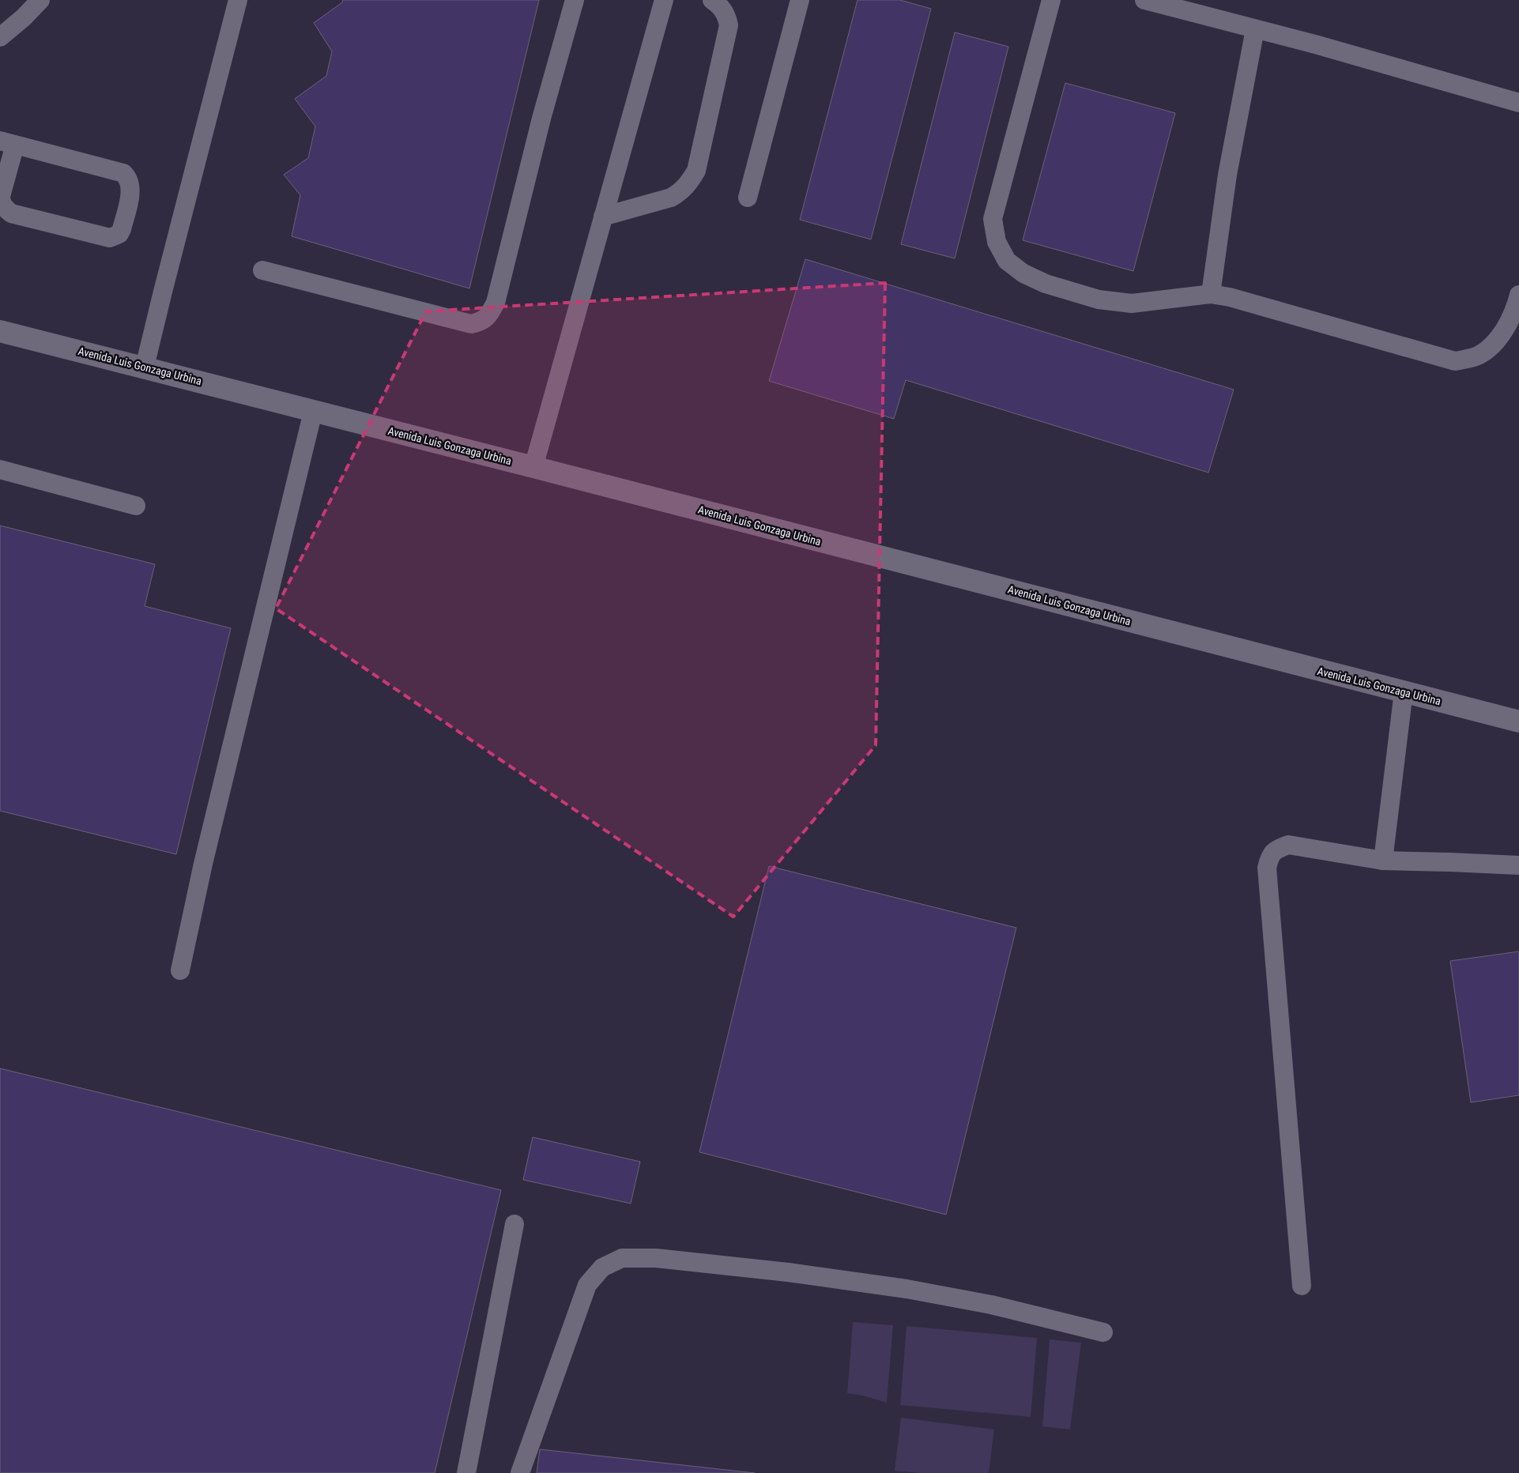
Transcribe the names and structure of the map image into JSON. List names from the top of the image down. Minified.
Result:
{"streets":{"street":["Avenida Luis Gonzaga Urbina"]}}
